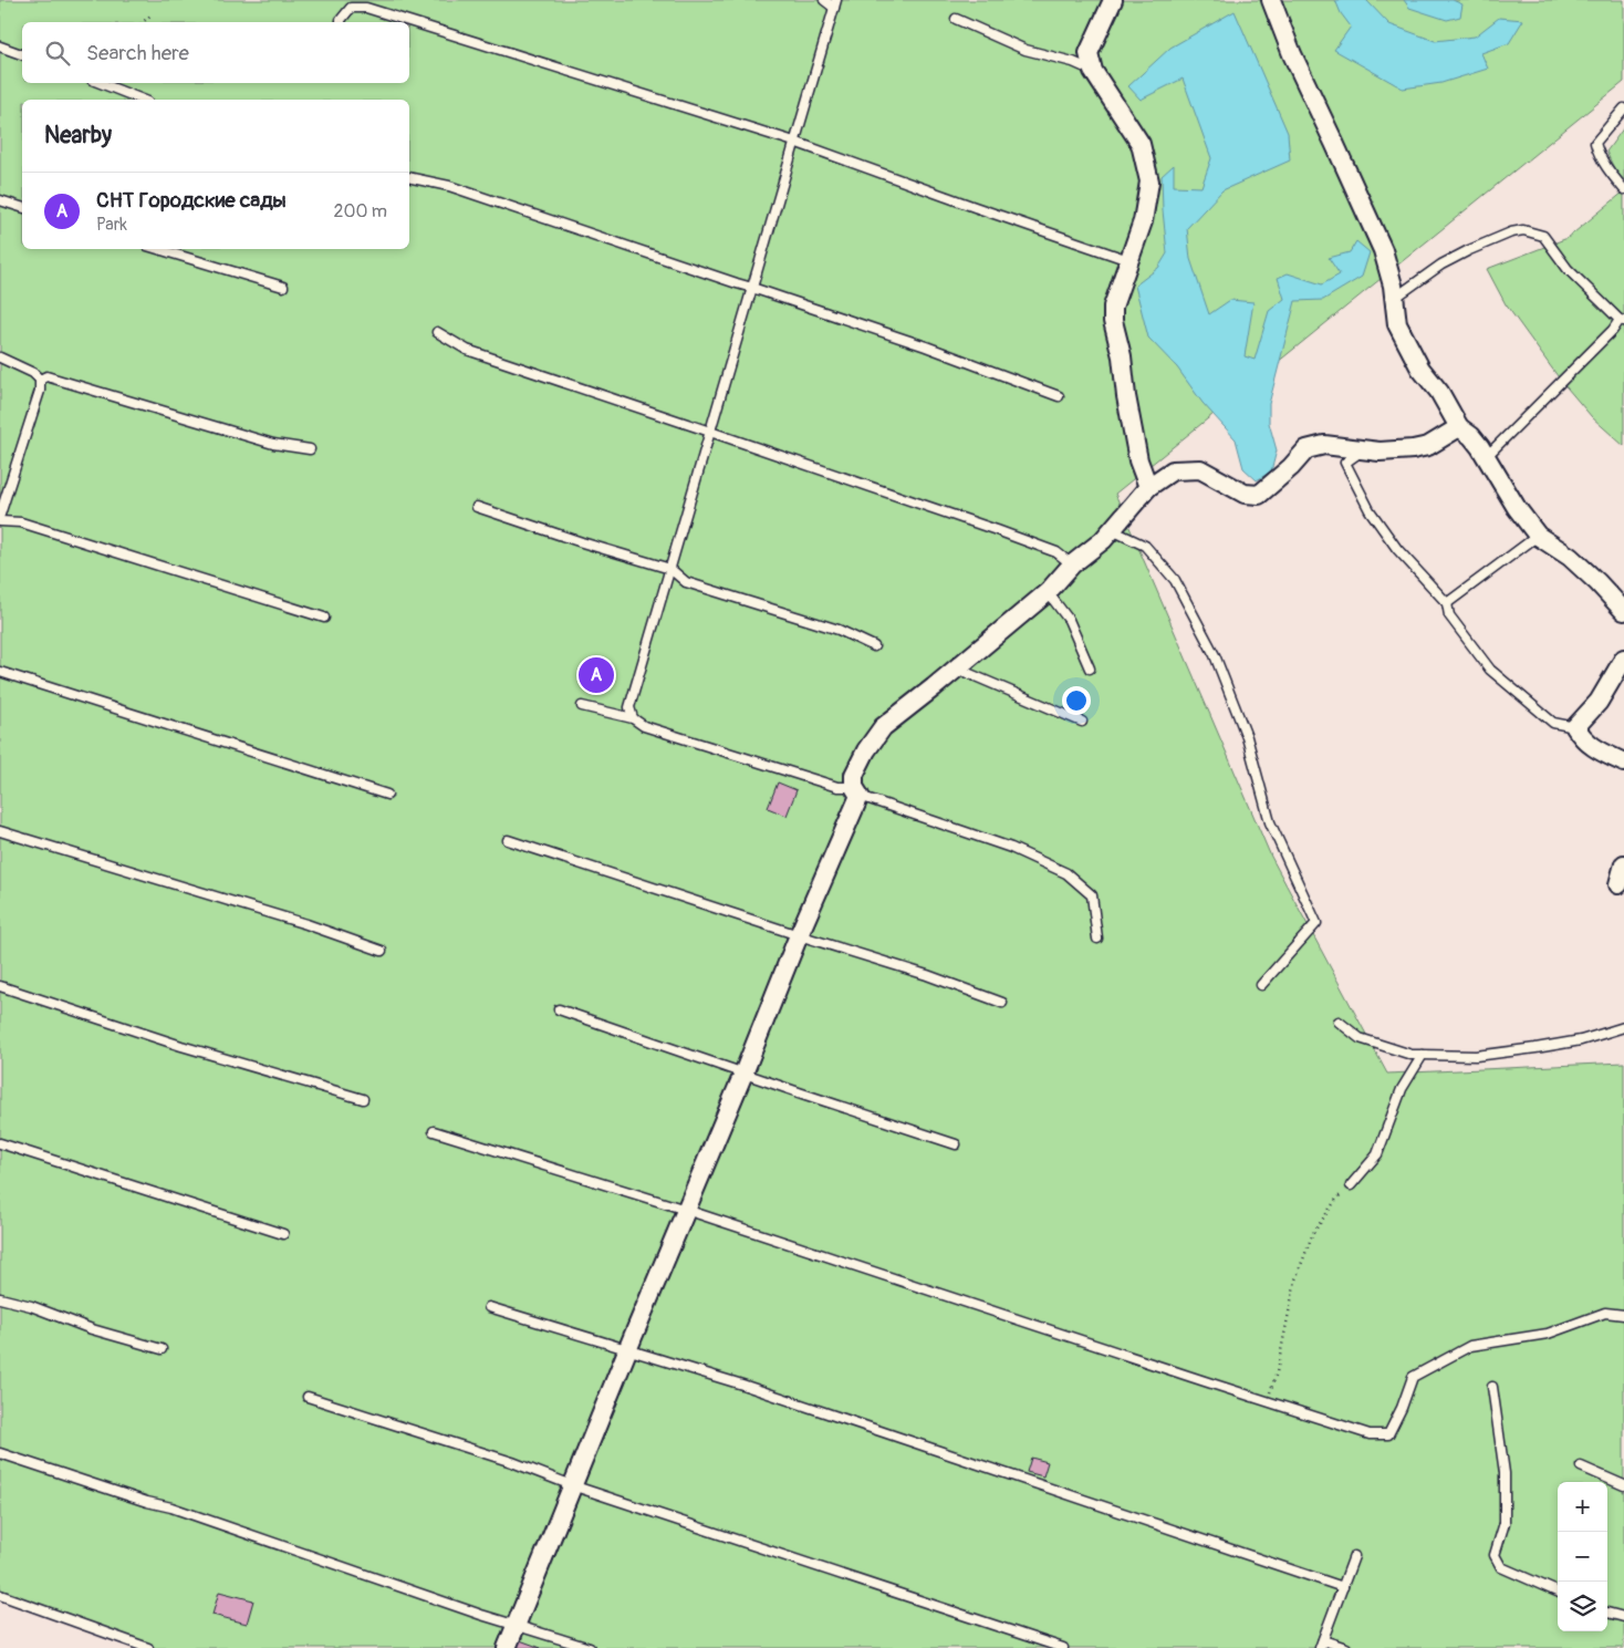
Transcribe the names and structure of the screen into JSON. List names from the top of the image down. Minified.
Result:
{"page":{"search":"Search here","heading":"Nearby","list":[{"mark":"A","name":"СНТ Городские сады","note":"Park","value":"200 m"}],"pins":"A","map_buttons":["+","−"]}}
